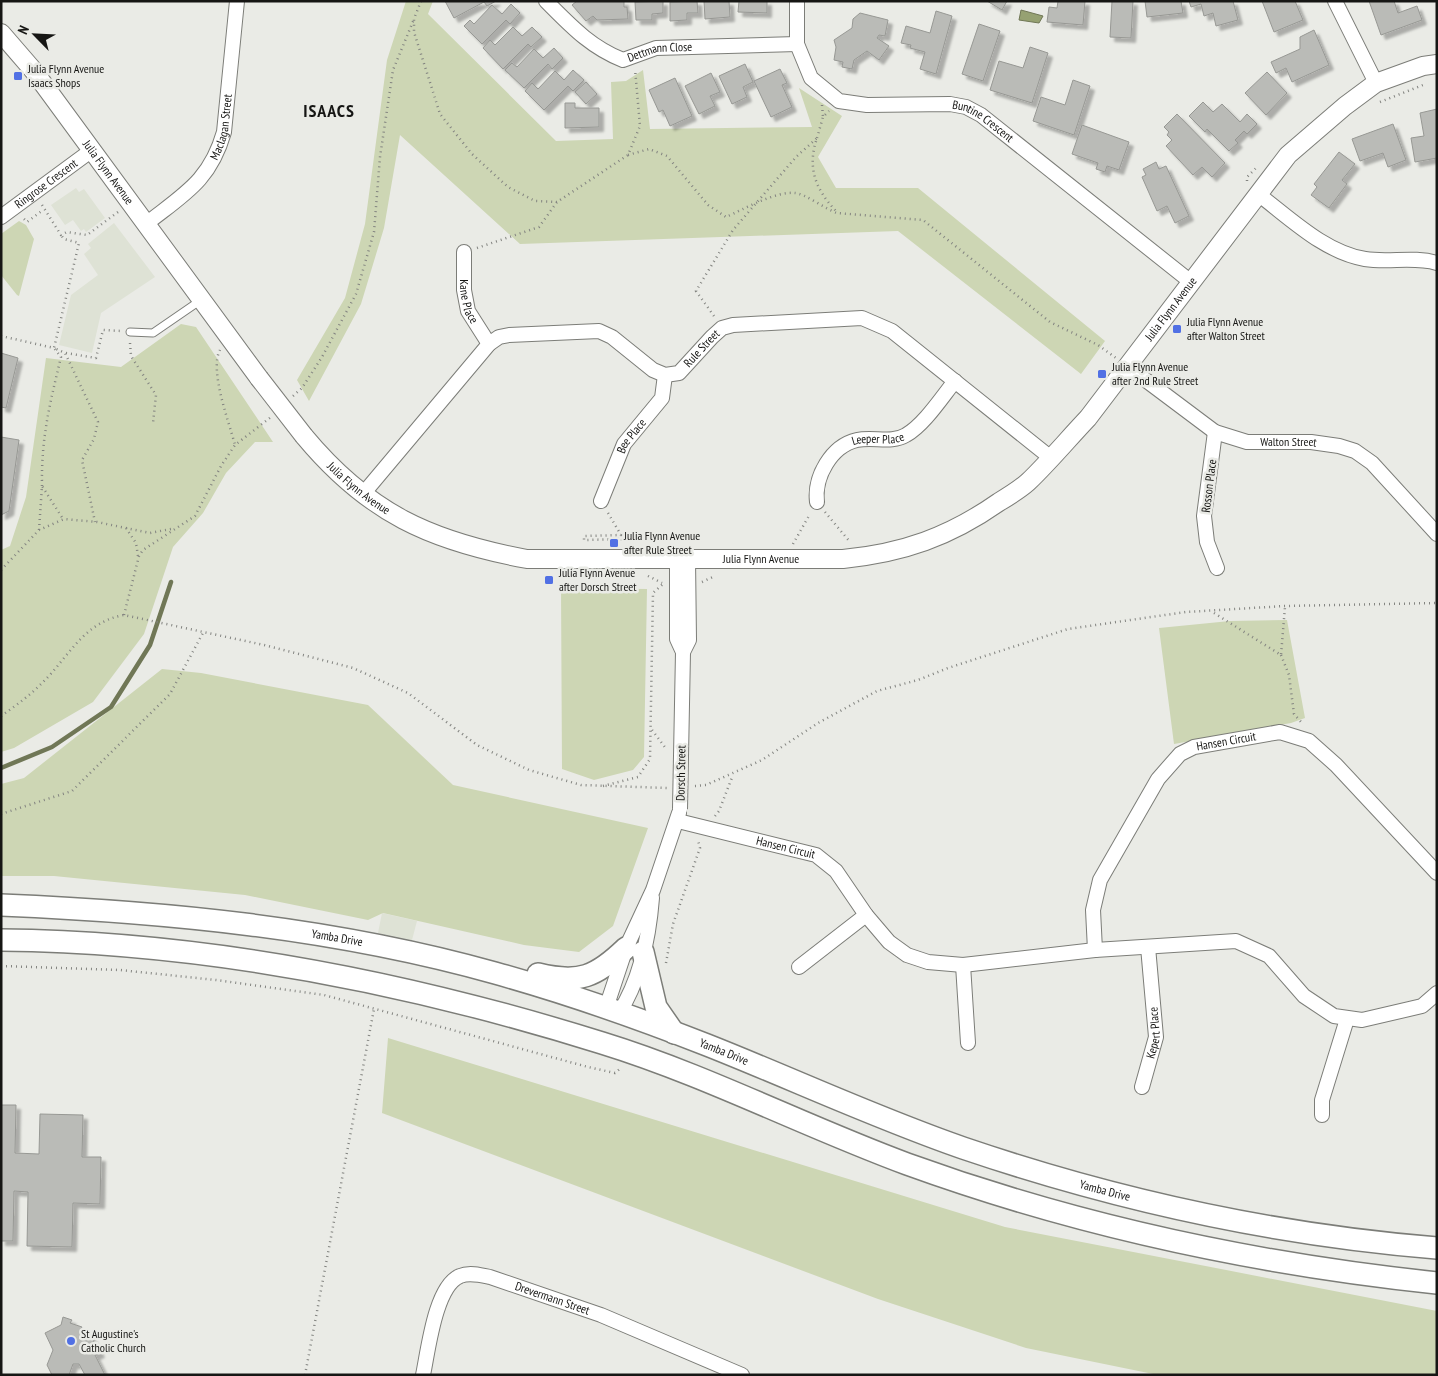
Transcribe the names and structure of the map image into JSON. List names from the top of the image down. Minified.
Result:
{"streets":{"main road":["Yamba Drive"],"street":["Dettmann Close","Buntine Crescent","Maclagan Street","Julia Flynn Avenue","Ringrose Crescent","Kane Place","Rule Street","Bee Place","Leeper Place","Walton Street","Rosson Place","Hansen Circuit","Dorsch Street","Kepert Place","Drevermann Street"]},"crossings":[["Dettmann Close","Buntine Crescent"],["Buntine Crescent","Julia Flynn Avenue"],["Maclagan Street","Julia Flynn Avenue"],["Julia Flynn Avenue","Ringrose Crescent"],["Julia Flynn Avenue","Rule Street"],["Julia Flynn Avenue","Walton Street"],["Julia Flynn Avenue","Dorsch Street"],["Rule Street","Bee Place"],["Rule Street","Leeper Place"],["Walton Street","Rosson Place"],["Hansen Circuit","Dorsch Street"],["Hansen Circuit","Kepert Place"],["Dorsch Street","Yamba Drive"]],"districts":["ISAACS"],"places":{"transit":["Julia Flynn Avenue Isaacs Shops","Julia Flynn Avenue after Walton Street","Julia Flynn Avenue after 2nd Rule Street","Julia Flynn Avenue after Rule Street","Julia Flynn Avenue after Dorsch Street"],"other":["St Augustine's Catholic Church"]},"north":"top left"}
